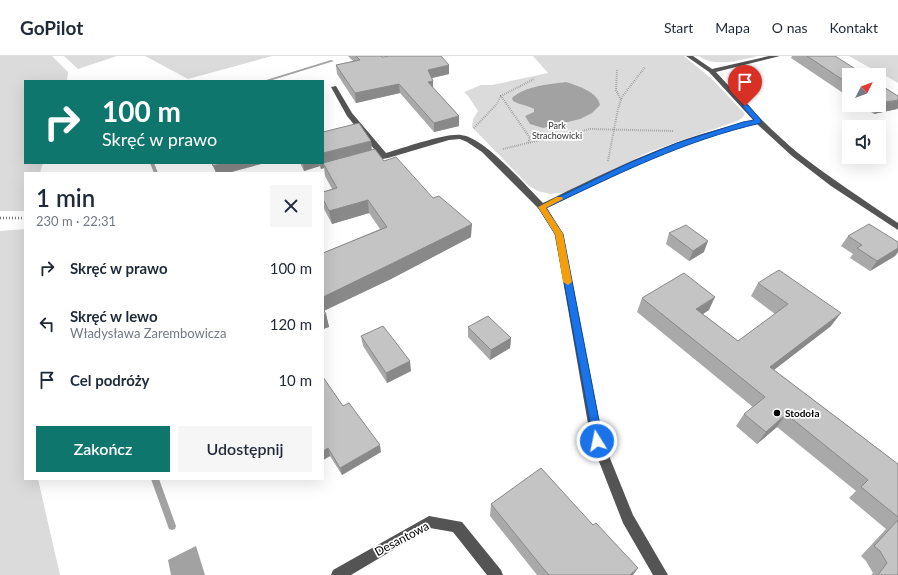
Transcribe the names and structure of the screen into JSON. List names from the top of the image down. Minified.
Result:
{"streets":{"street":["Desantowa"]},"parks":["Park Strachowicki"],"places":["Stodoła"],"north":"top right","page":{"header":"GoPilot","nav":["Start","Mapa","O nas","Kontakt"],"turn":["100 m","Skręć w prawo"],"heading":["1 min","230 m · 22:31"],"list":[{"name":"Skręć w prawo","value":"100 m"},{"name":"Skręć w lewo","note":"Władysława Zarembowicza","value":"120 m"},{"name":"Cel podróży","value":"10 m"}],"buttons":["Zakończ","Udostępnij"]}}
